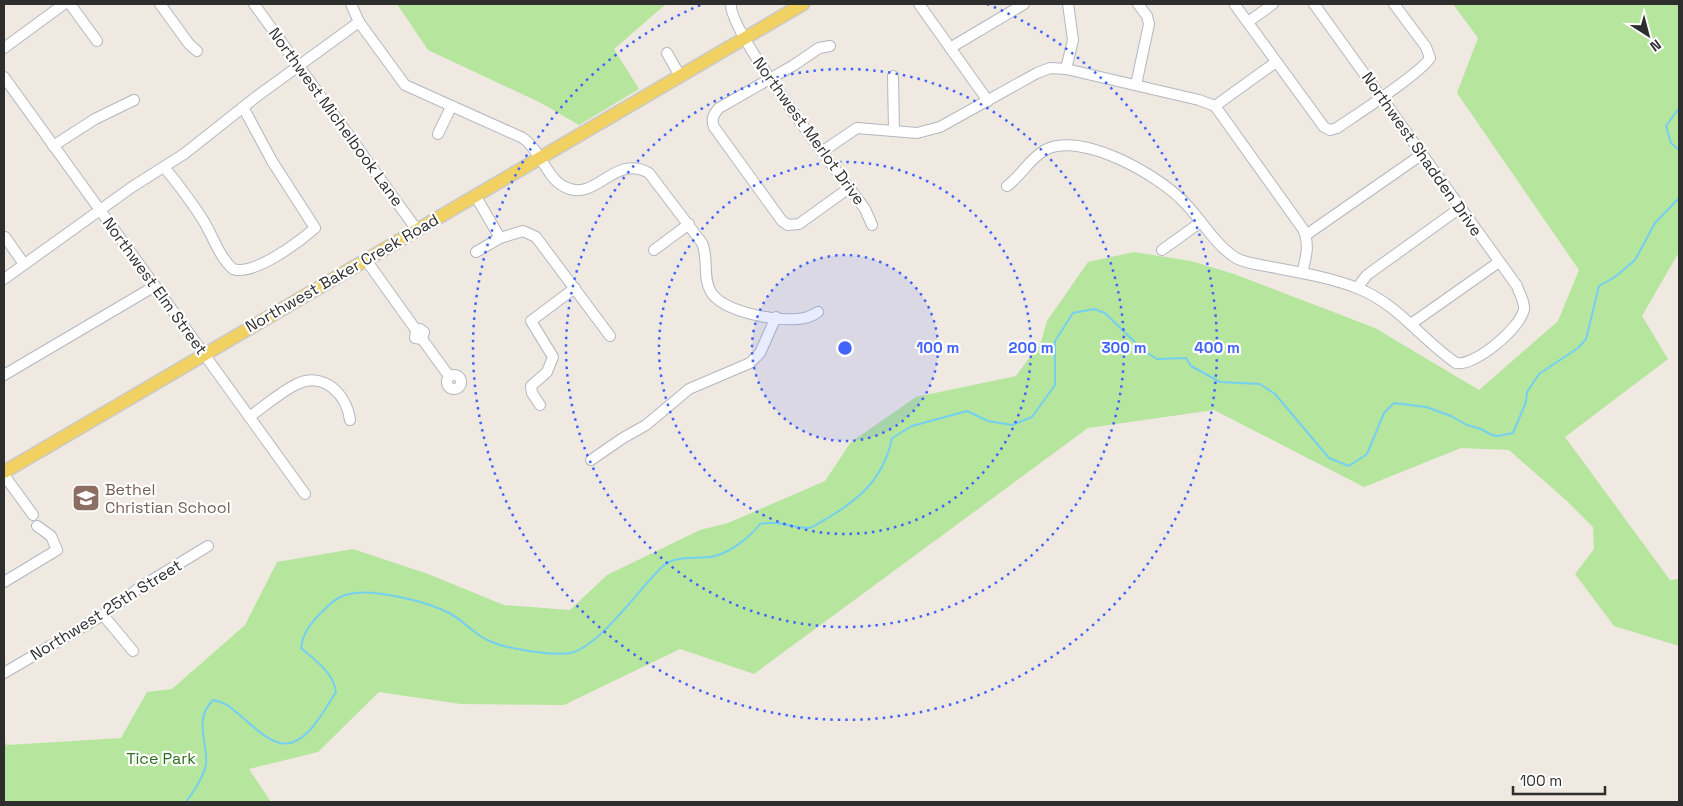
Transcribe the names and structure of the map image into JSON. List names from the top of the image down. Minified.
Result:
{"streets":{"main road":["Northwest Baker Creek Road"],"street":["Northwest Michelbook Lane","Northwest Merlot Drive","Northwest Shadden Drive","Northwest Elm Street","Northwest 25th Street"]},"crossings":[["Northwest Michelbook Lane","Northwest Baker Creek Road"],["Northwest Merlot Drive","Northwest Baker Creek Road"],["Northwest Baker Creek Road","Northwest Elm Street"]],"parks":["Tice Park"],"places":{"school or university":["Bethel Christian School"]},"scale_bar":"100 m","north":"bottom right","rings":["100 m","200 m","300 m","400 m"]}
